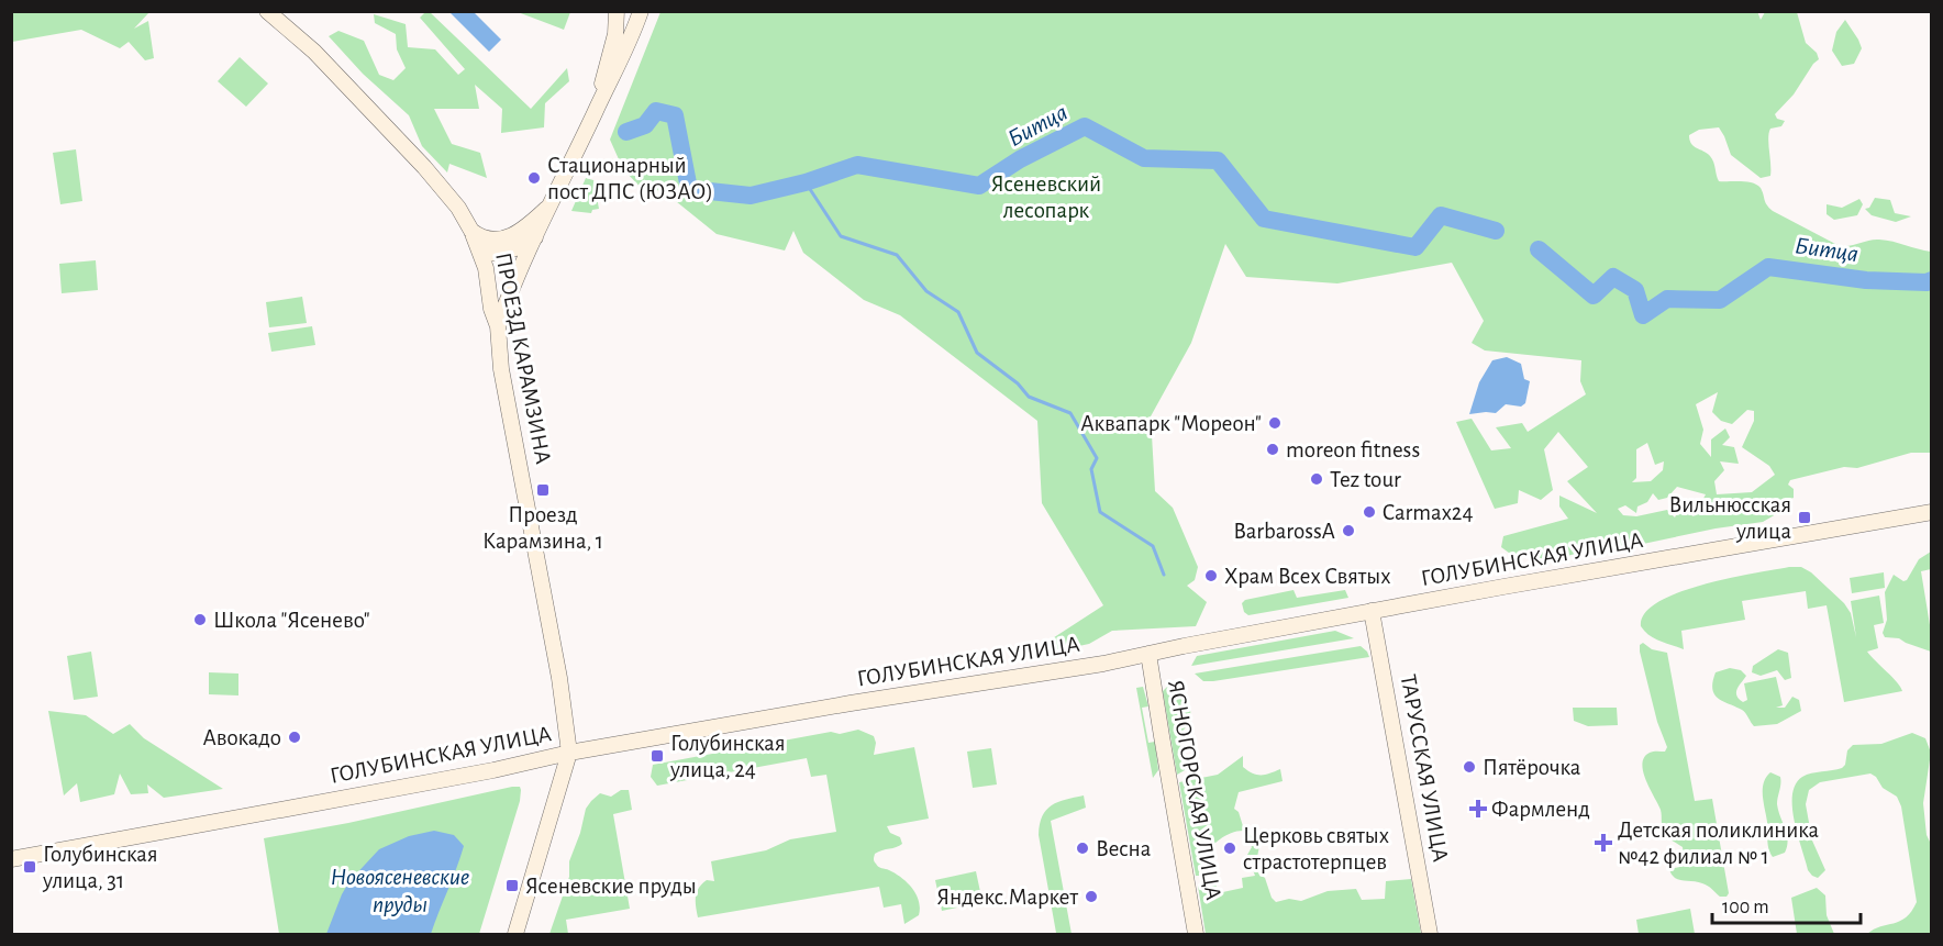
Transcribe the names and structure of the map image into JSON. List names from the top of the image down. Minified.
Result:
{"streets":{"main road":["ПРОЕЗД КАРАМЗИНА","ГОЛУБИНСКАЯ УЛИЦА","ТАРУССКАЯ УЛИЦА","ЯСНОГОРСКАЯ УЛИЦА"]},"crossings":[["ПРОЕЗД КАРАМЗИНА","ГОЛУБИНСКАЯ УЛИЦА"],["ГОЛУБИНСКАЯ УЛИЦА","ТАРУССКАЯ УЛИЦА"],["ГОЛУБИНСКАЯ УЛИЦА","ЯСНОГОРСКАЯ УЛИЦА"]],"water":["Битца","Новоясеневские пруды"],"parks":["Ясеневский лесопарк"],"places":{"other":["Стационарный пост ДПС (ЮЗАО)","Аквапарк \"Мореон\"","moreon fitness","Tez tour","Carmax24","BarbarossA","Храм Всех Святых","Школа \"Ясенево\"","Авокадо","Пятёрочка","Весна","Церковь святых страстотерпцев","Яндекс.Маркет"],"transit":["Проезд Карамзина, 1","Вильнюсская улица","Голубинская улица, 24","Голубинская улица, 31","Ясеневские пруды"],"health":["Фармленд","Детская поликлиника №42 филиал № 1"]},"scale_bar":"100 m"}
